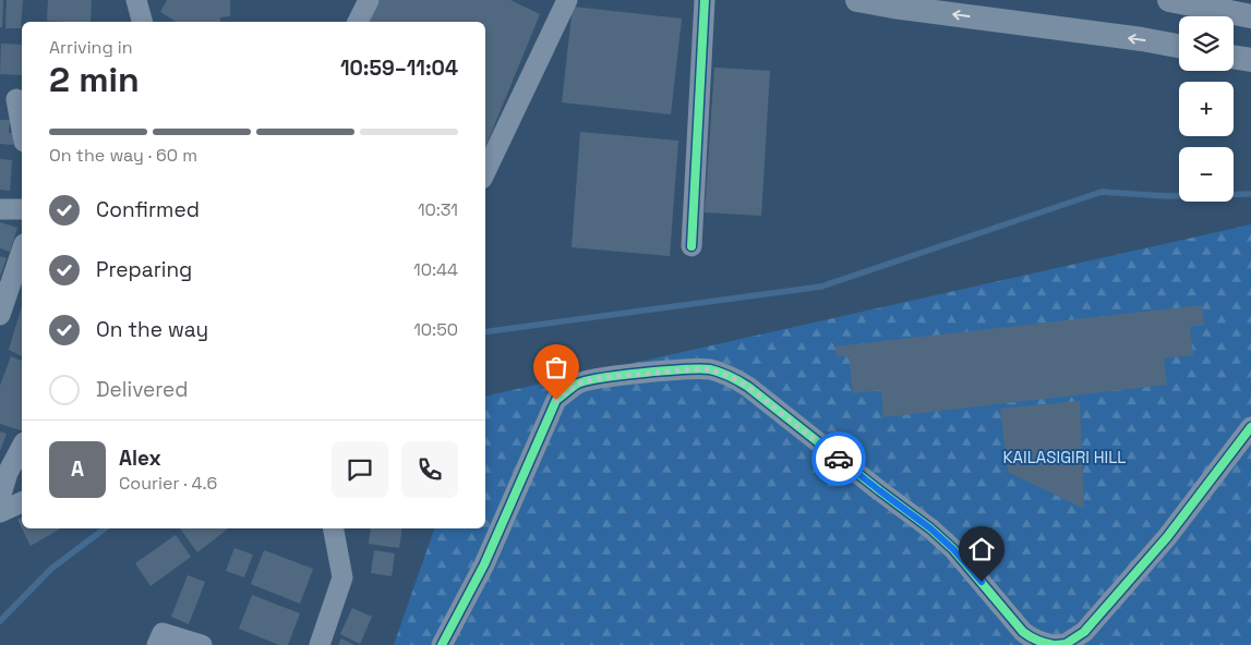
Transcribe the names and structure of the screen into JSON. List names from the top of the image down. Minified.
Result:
{"parks":["KAILASIGIRI HILL"],"page":{"map_buttons":["+","−"],"heading":["2 min","Arriving in","10:59–11:04"],"panel":["Alex","Courier · 4.6"],"bar":"On the way · 60 m","list":[["Confirmed","10:31"],["Preparing","10:44"],["On the way","10:50"],"Delivered"],"round":"A"}}
